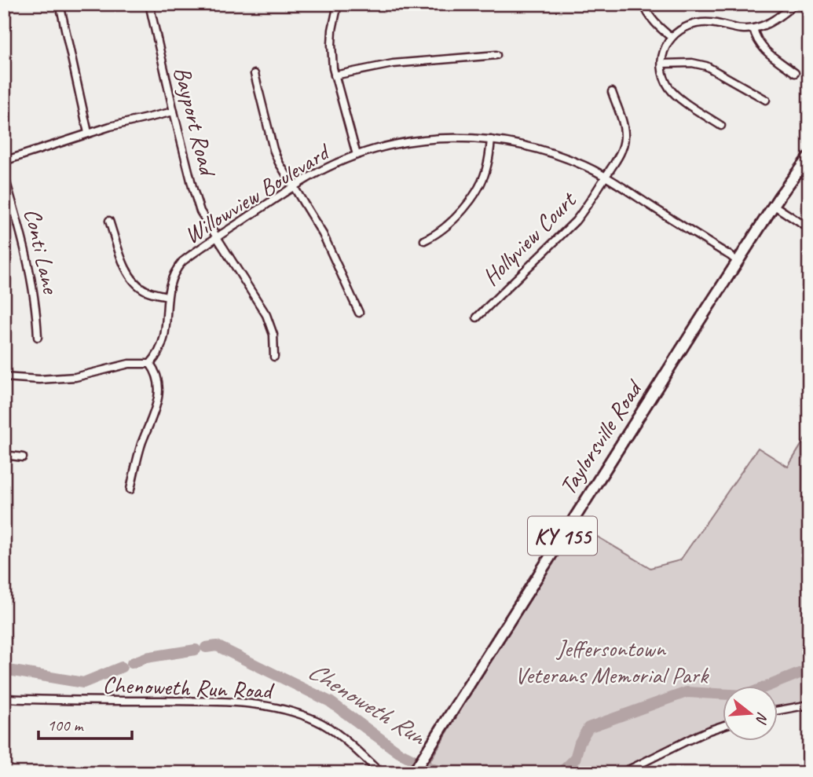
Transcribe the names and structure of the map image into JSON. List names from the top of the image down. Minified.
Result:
{"streets":{"main road":["Taylorsville Road","KY 155"],"street":["Bayport Road","Willowview Boulevard","Hollyview Court","Conti Lane","Chenoweth Run Road"]},"crossings":[["Bayport Road","Willowview Boulevard"],["Willowview Boulevard","Hollyview Court"],["Willowview Boulevard","Taylorsville Road"]],"water":["Chenoweth Run"],"parks":["Jeffersontown Veterans Memorial Park"],"scale_bar":"100 m","north":"right"}
